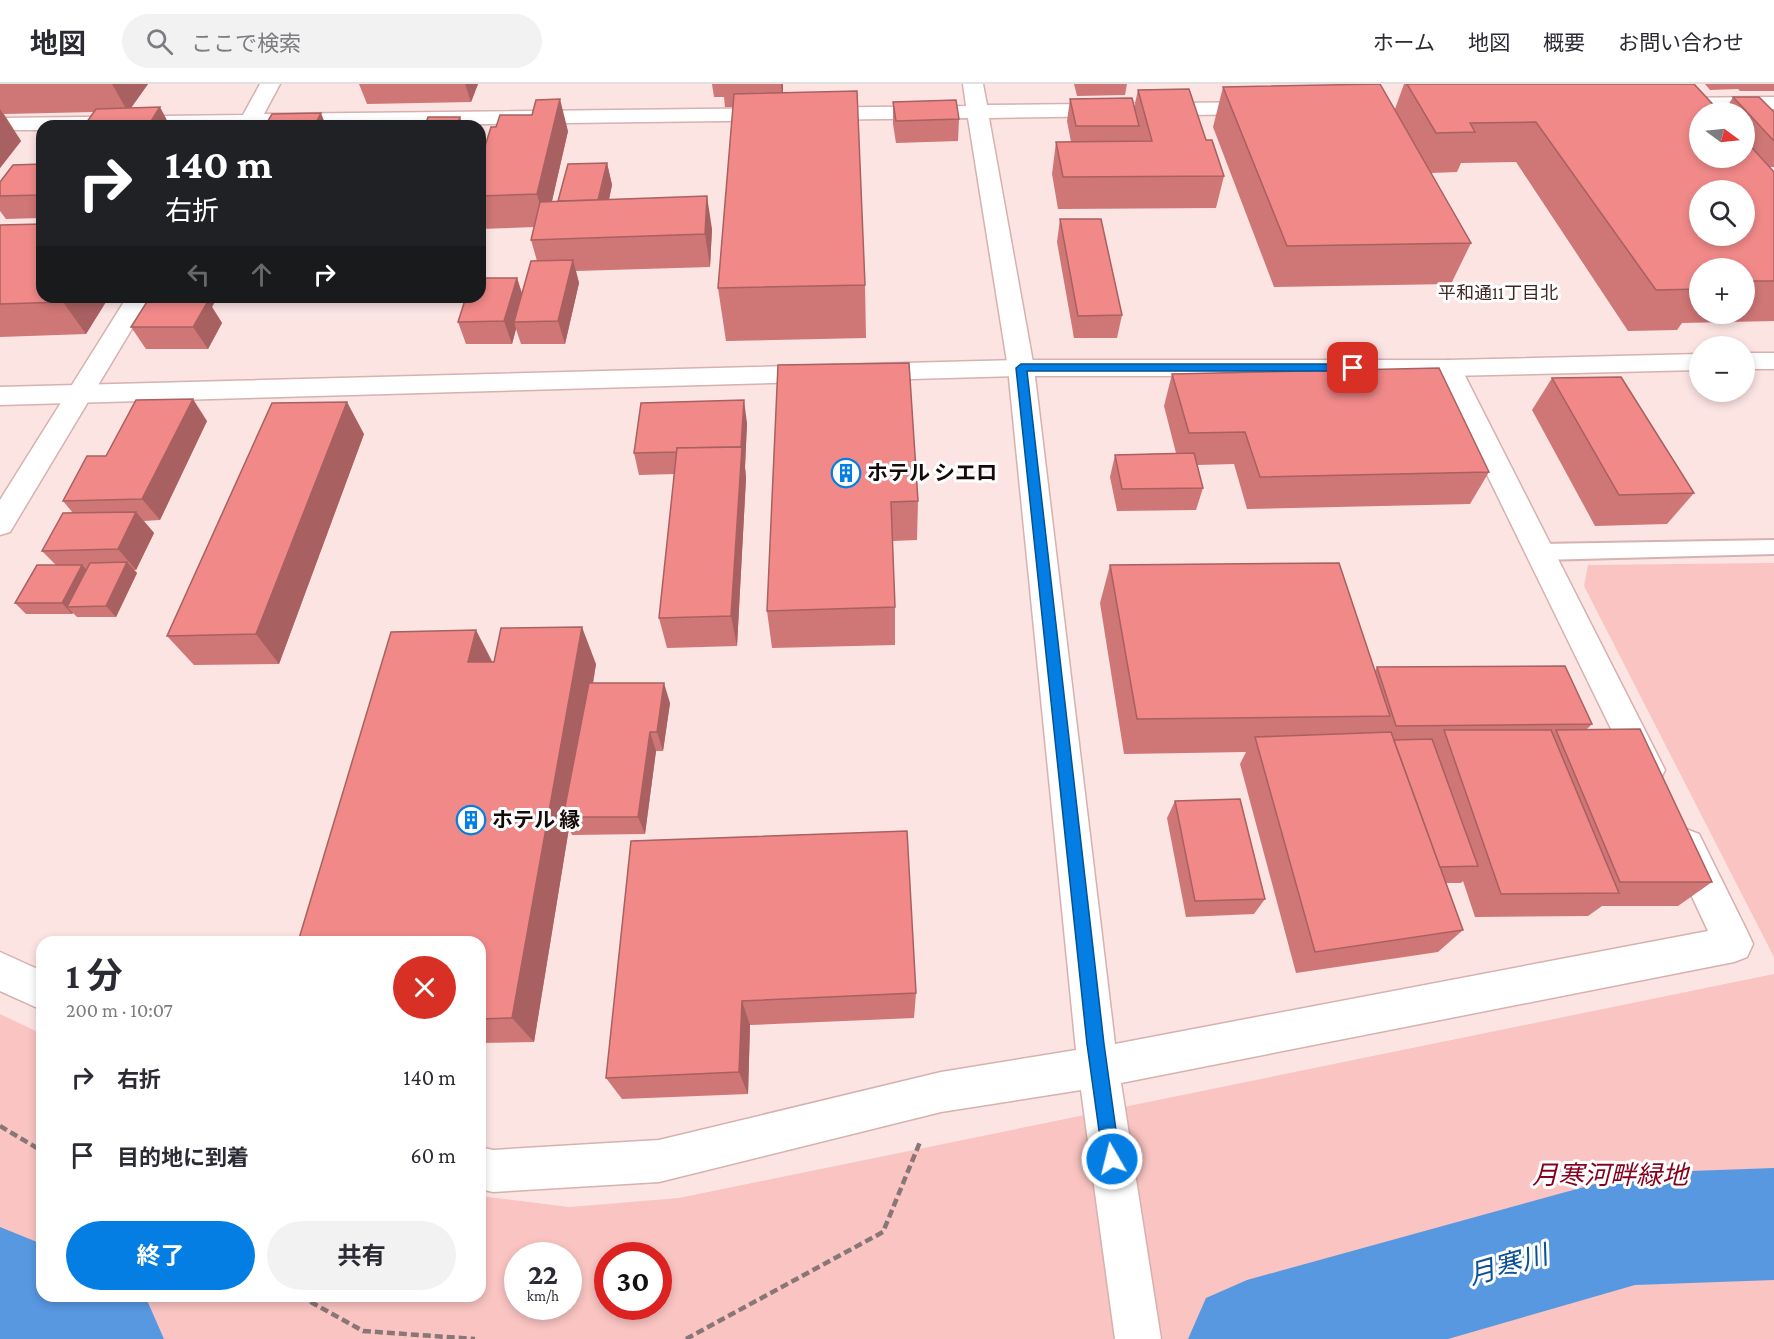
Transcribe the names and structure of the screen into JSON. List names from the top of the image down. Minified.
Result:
{"districts":["平和通11丁目北"],"water":["月寒川"],"parks":["月寒河畔緑地"],"places":{"building":["ホテル シエロ","ホテル 縁"]},"north":"right","page":{"header":"地図","search":"ここで検索","nav":["ホーム","地図","概要","お問い合わせ"],"map_buttons":["+","−"],"turn":["140 m","右折"],"heading":["1 分","200 m · 10:07"],"list":[{"name":"右折","value":"140 m"},{"name":"目的地に到着","value":"60 m"}],"buttons":["終了","共有"],"speed":"22 km/h","limit":"30"}}
